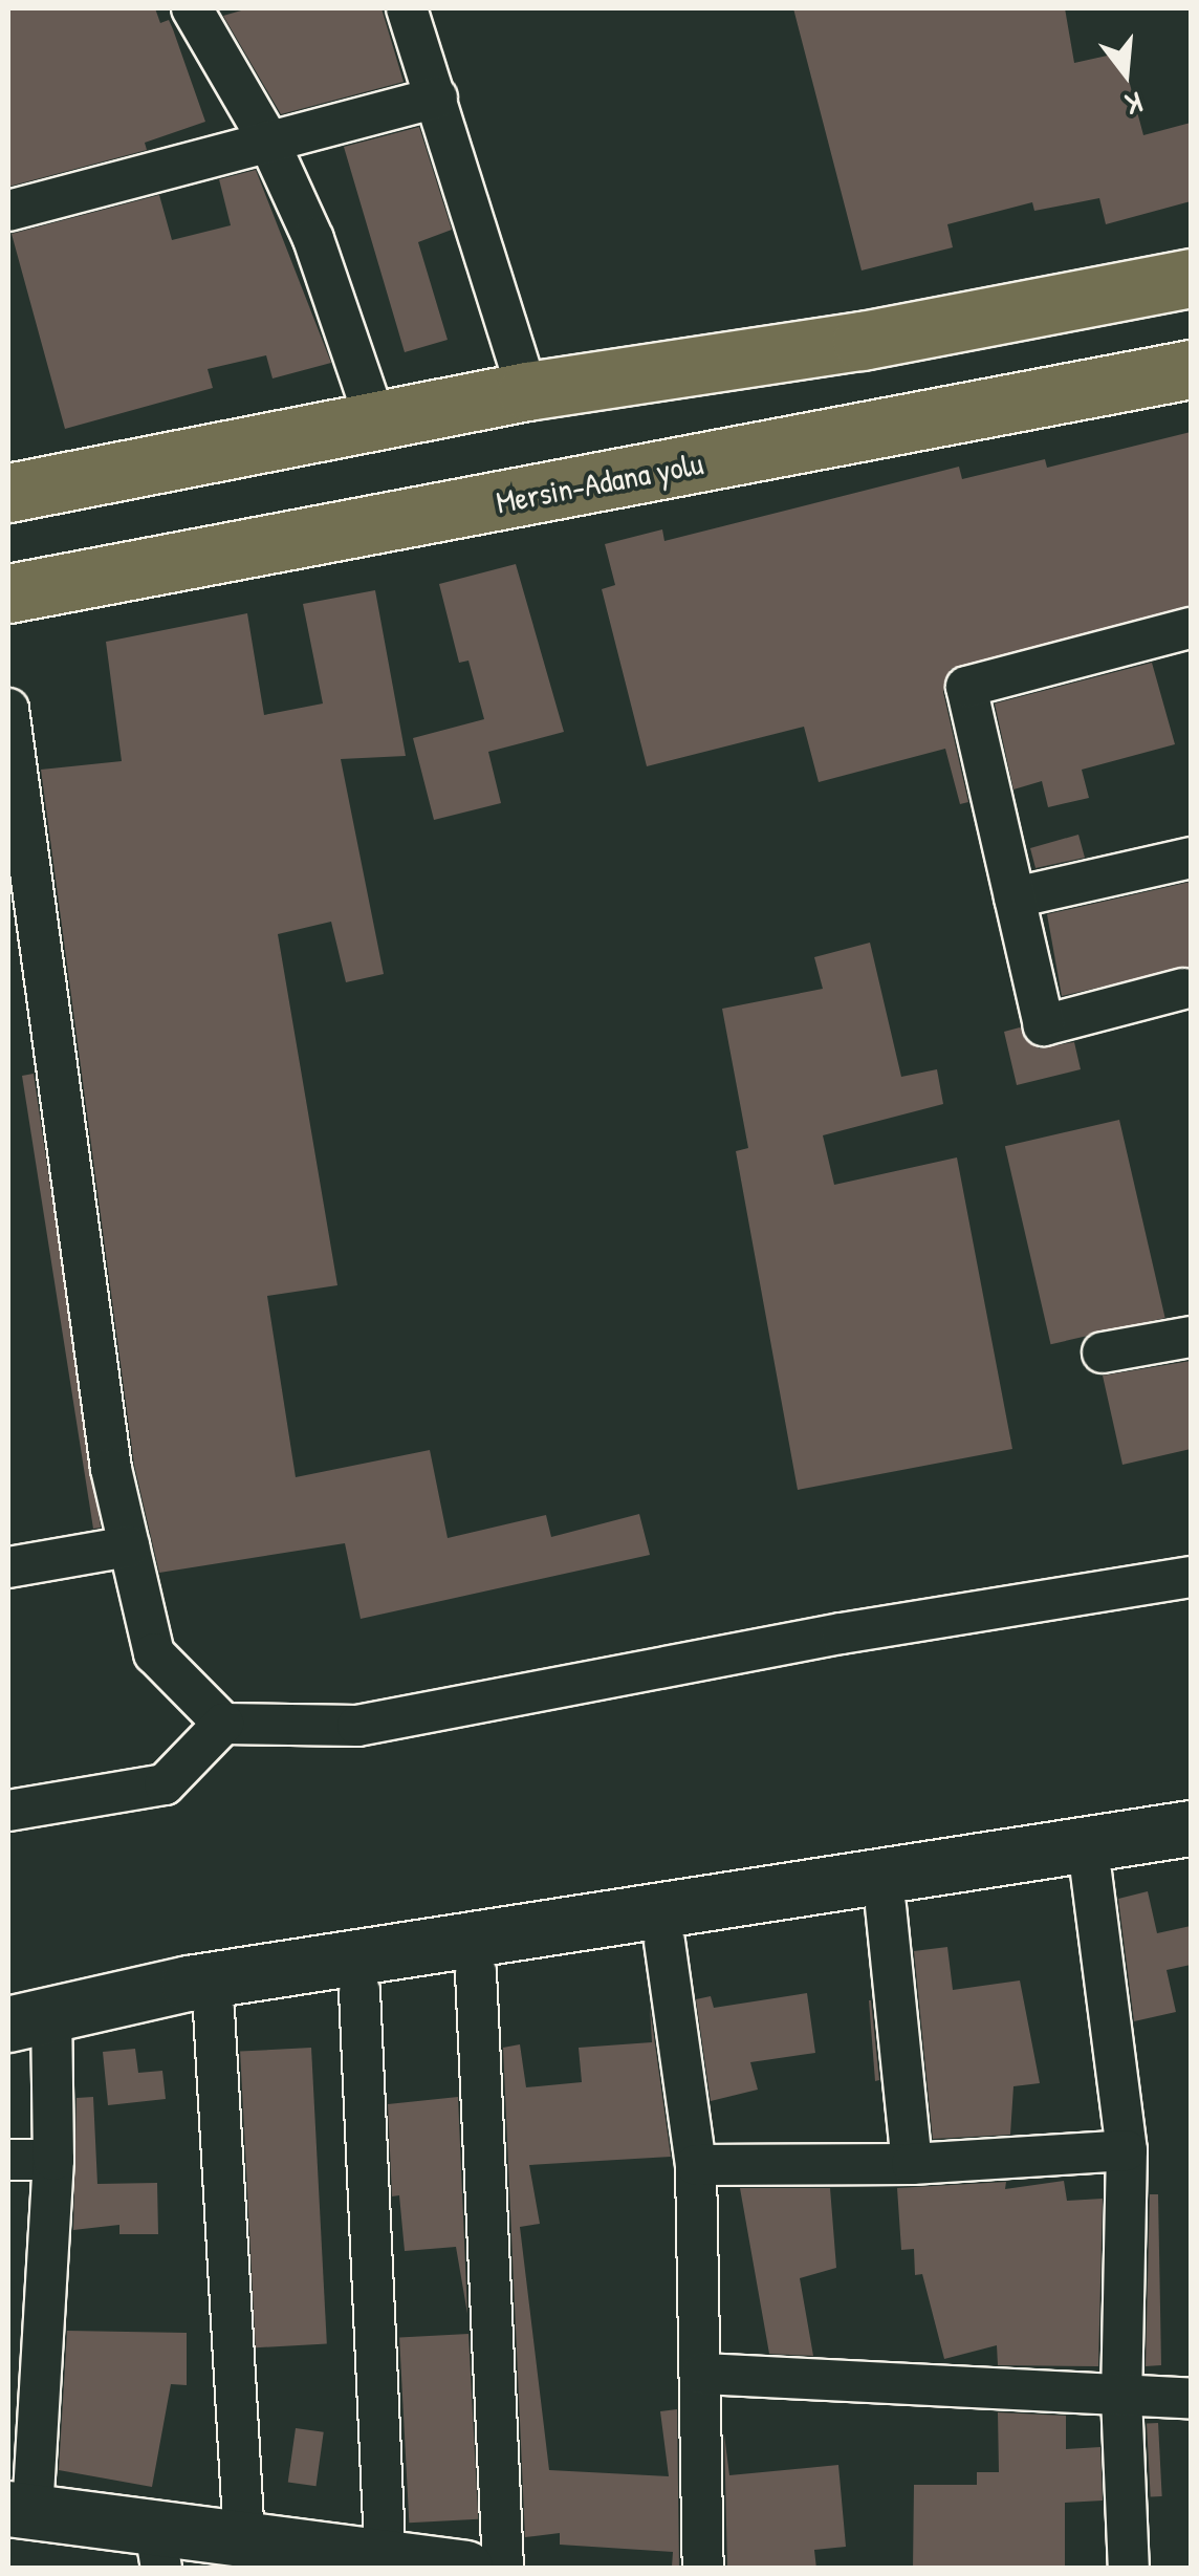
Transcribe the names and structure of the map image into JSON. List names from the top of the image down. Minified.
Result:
{"streets":{"highway":["Mersin-Adana yolu"]},"north":"bottom"}
